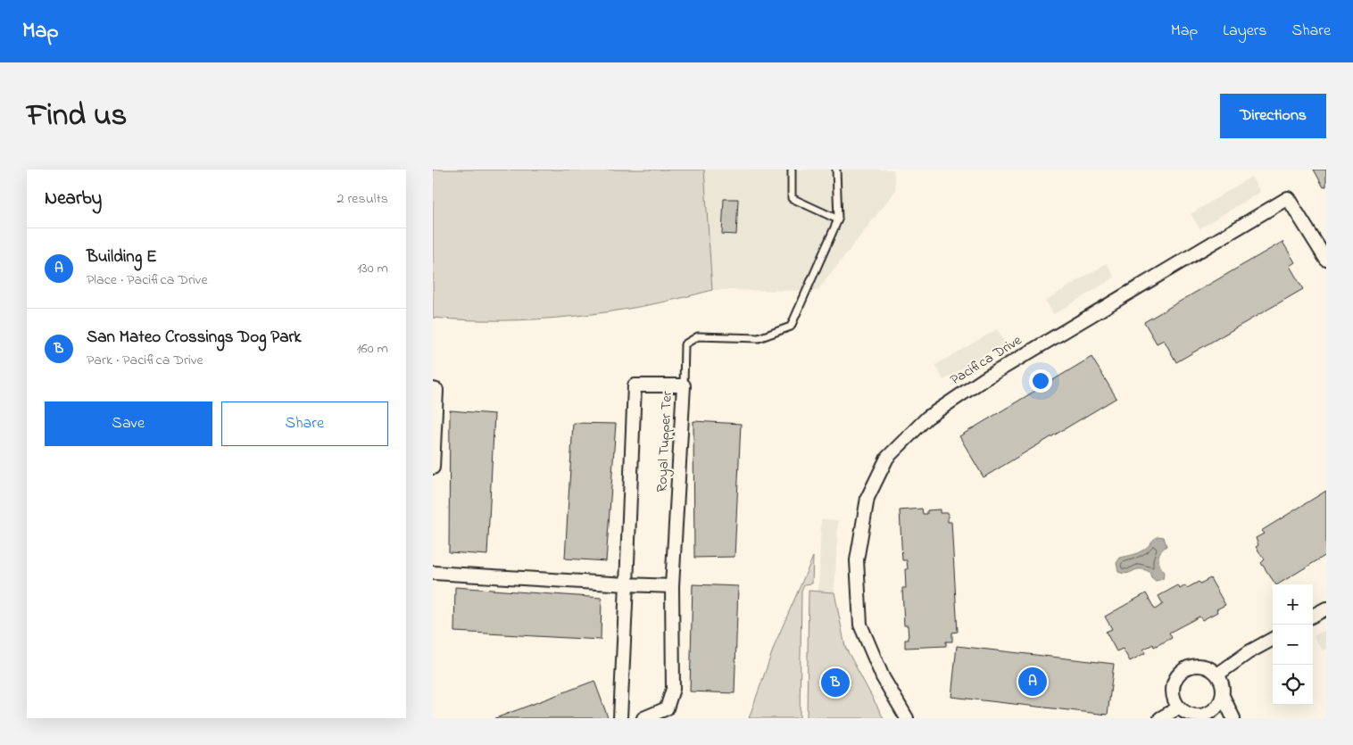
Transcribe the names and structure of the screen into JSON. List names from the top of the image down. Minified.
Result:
{"streets":{"street":["Pacifica Drive","Royal Tupper Ter"]},"page":{"header":"Map","nav":["Map","Layers","Share"],"title":"Find us","buttons":["Directions",["Save","Share"]],"heading":["Nearby","2 results"],"list":[{"mark":"A","name":"Building E","note":"Place · Pacifica Drive","value":"130 m"},{"mark":"B","name":"San Mateo Crossings Dog Park","note":"Park · Pacifica Drive","value":"160 m"}],"map_buttons":["+","−"],"pins":["A","B"]}}
